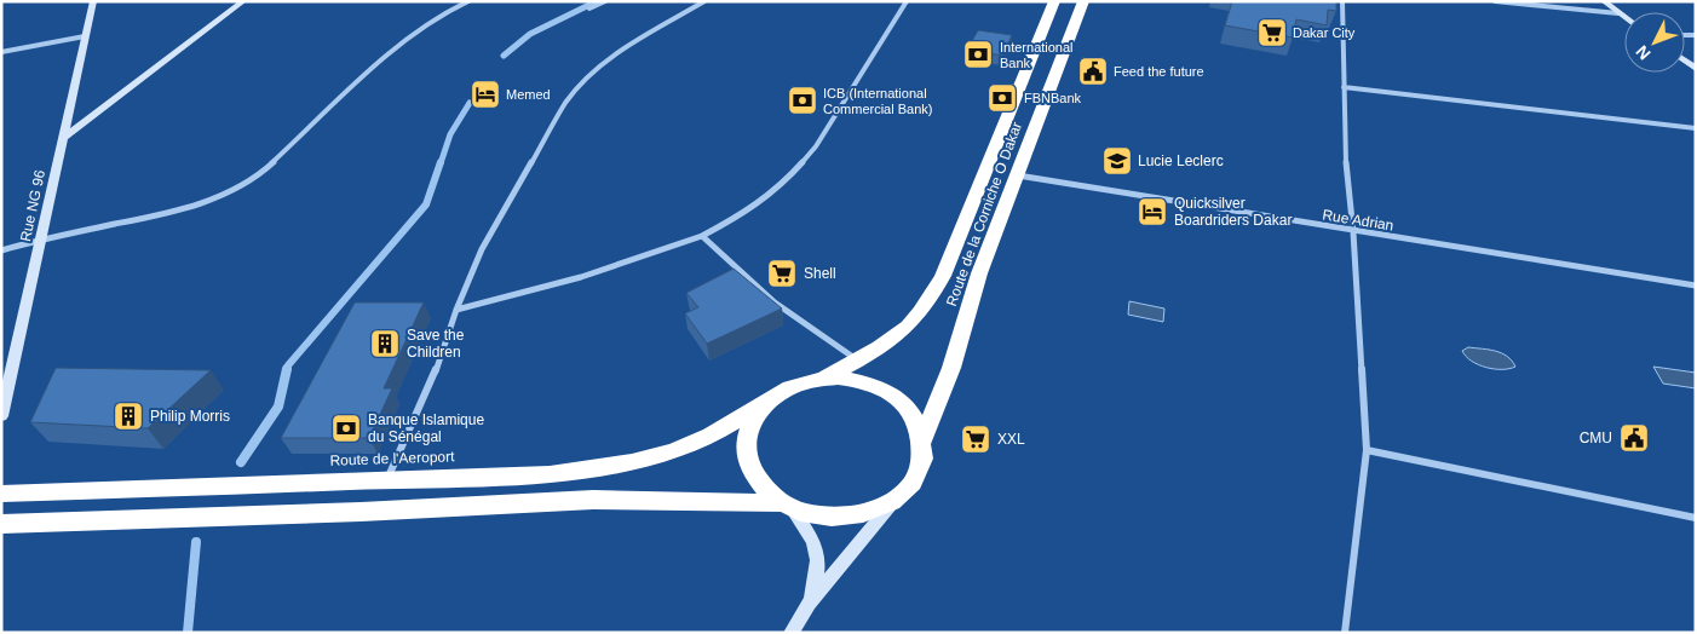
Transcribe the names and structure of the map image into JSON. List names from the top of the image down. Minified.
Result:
{"streets":{"highway":["Route de la Corniche O Dakar","Route de l'Aeroport"],"street":["Rue NG 96","Rue Adrian"]},"crossings":[["Route de la Corniche O Dakar","Rue Adrian"],["Route de la Corniche O Dakar","Route de l'Aeroport"]],"places":{"supermarket":["Dakar City","Shell","XXL"],"bank":["International Bank","FBNBank","ICB (International Commercial Bank)","Banque Islamique du Sénégal"],"public building":["Feed the future","CMU"],"hotel":["Memed","Quicksilver Boardriders Dakar"],"school or university":["Lucie Leclerc"],"building":["Save the Children","Philip Morris"]},"north":"bottom left"}
